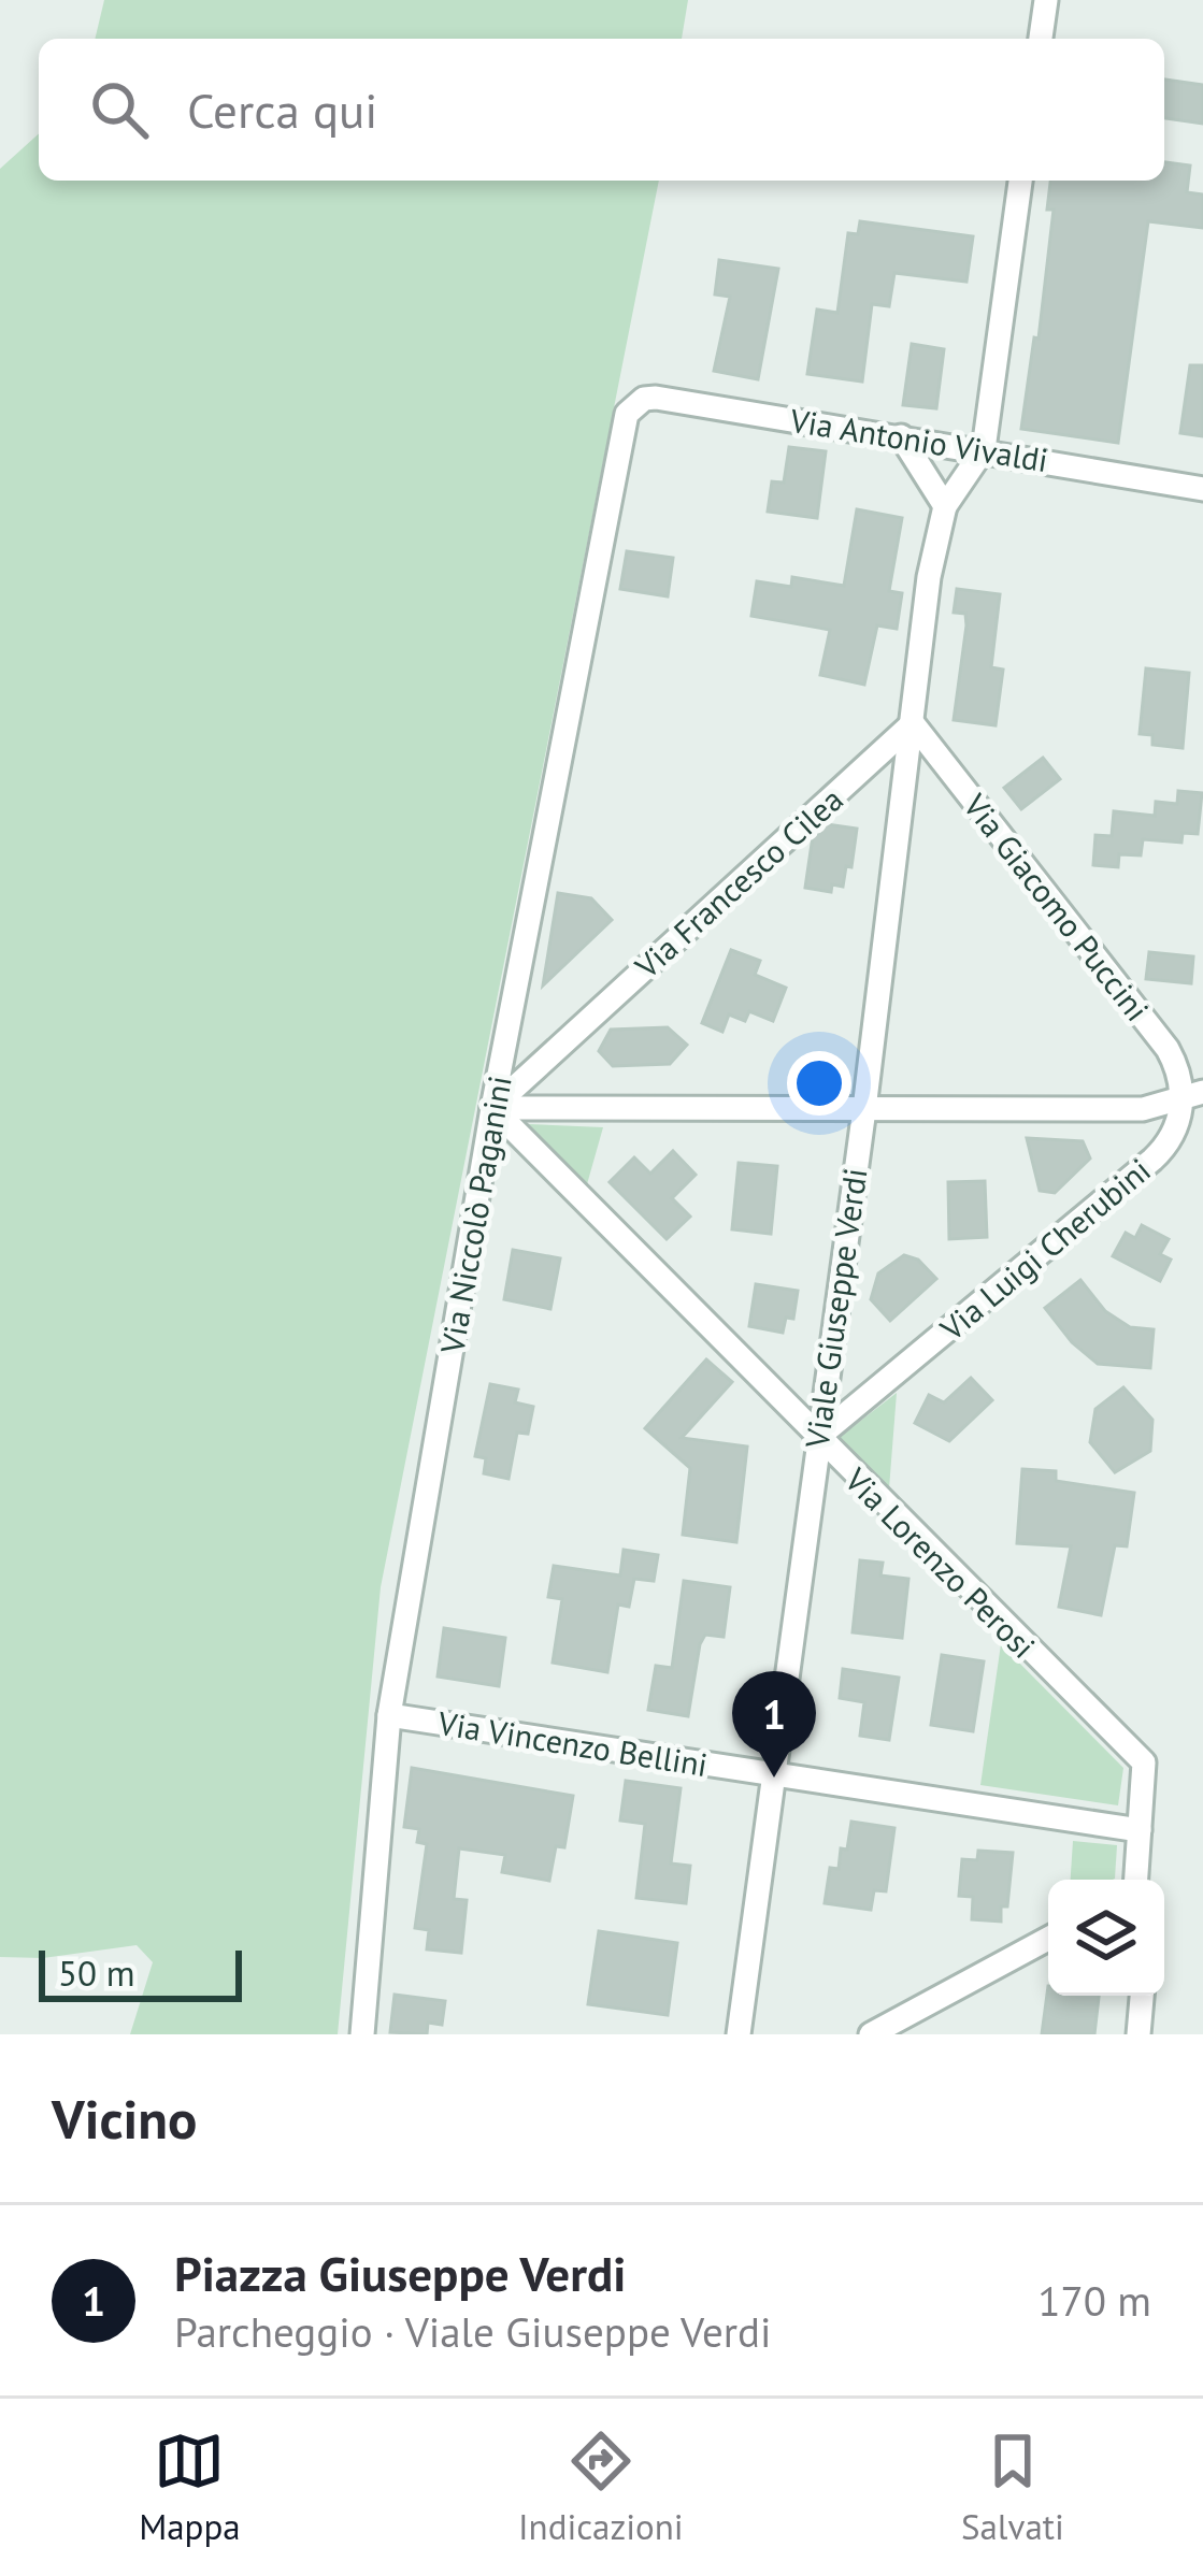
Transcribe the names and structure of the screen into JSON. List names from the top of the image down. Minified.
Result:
{"streets":{"street":["Via Antonio Vivaldi","Via Francesco Cilea","Via Giacomo Puccini","Via Niccolò Paganini","Via Luigi Cherubini","Viale Giuseppe Verdi","Via Lorenzo Perosi","Via Vincenzo Bellini"]},"crossings":[["Via Antonio Vivaldi","Via Niccolò Paganini"],["Via Francesco Cilea","Via Giacomo Puccini"],["Via Francesco Cilea","Via Niccolò Paganini"],["Via Francesco Cilea","Viale Giuseppe Verdi"],["Via Francesco Cilea","Via Lorenzo Perosi"],["Via Giacomo Puccini","Via Luigi Cherubini"],["Via Giacomo Puccini","Viale Giuseppe Verdi"],["Via Niccolò Paganini","Via Lorenzo Perosi"],["Via Niccolò Paganini","Via Vincenzo Bellini"],["Via Luigi Cherubini","Viale Giuseppe Verdi"],["Via Luigi Cherubini","Via Lorenzo Perosi"],["Viale Giuseppe Verdi","Via Lorenzo Perosi"],["Viale Giuseppe Verdi","Via Vincenzo Bellini"],["Via Lorenzo Perosi","Via Vincenzo Bellini"]],"scale_bar":"50 m","page":{"search":"Cerca qui","pins":"1","scale":"50 m","heading":"Vicino","list":[{"mark":"1","name":"Piazza Giuseppe Verdi","note":"Parcheggio · Viale Giuseppe Verdi","value":"170 m"}],"nav":["Mappa","Indicazioni","Salvati"]}}
